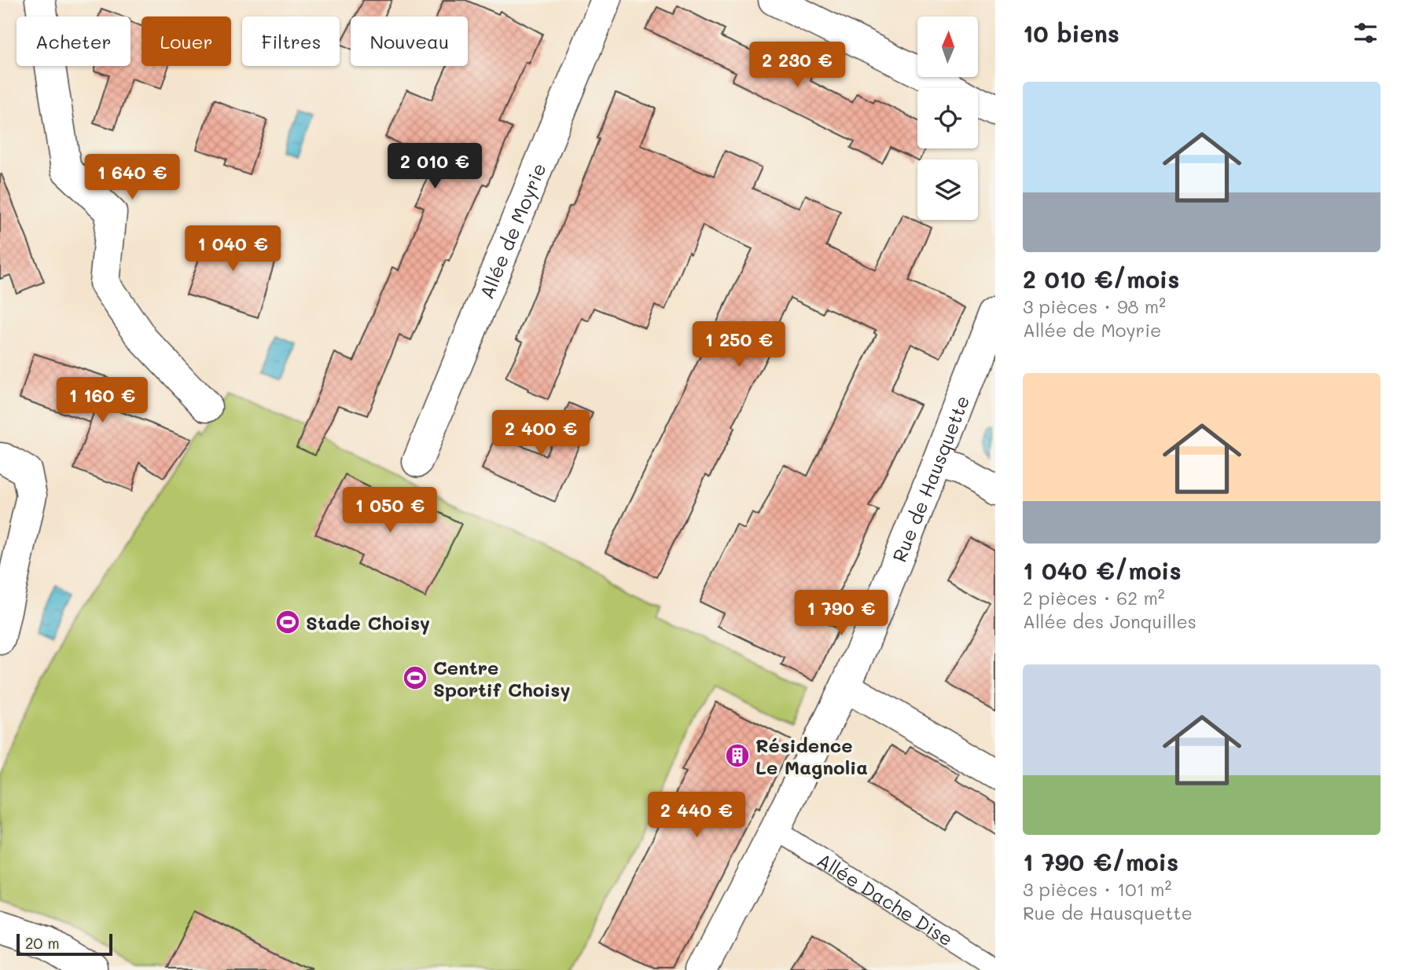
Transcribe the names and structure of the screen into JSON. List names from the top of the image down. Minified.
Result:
{"streets":{"street":["Allée de Moyrie","Rue de Hausquette"],"lane":["Allée Dache Dise"]},"crossings":[["Rue de Hausquette","Allée Dache Dise"]],"places":{"sports":["Stade Choisy","Centre Sportif Choisy"],"building":["Résidence Le Magnolia"]},"scale_bar":"20 m","north":"top","page":{"heading":"10 biens","chip":["Acheter","Louer","Filtres","Nouveau"],"price":["2 230 €","2 010 €","1 640 €","1 040 €","1 250 €","1 160 €","2 400 €","1 050 €","1 790 €","2 440 €"],"list":[{"name":"2 010 €/mois","note":"3 pièces · 98 m² · Allée de Moyrie"},{"name":"1 040 €/mois","note":"2 pièces · 62 m² · Allée des Jonquilles"},{"name":"1 790 €/mois","note":"3 pièces · 101 m² · Rue de Hausquette"}],"scale":"20 m"}}
